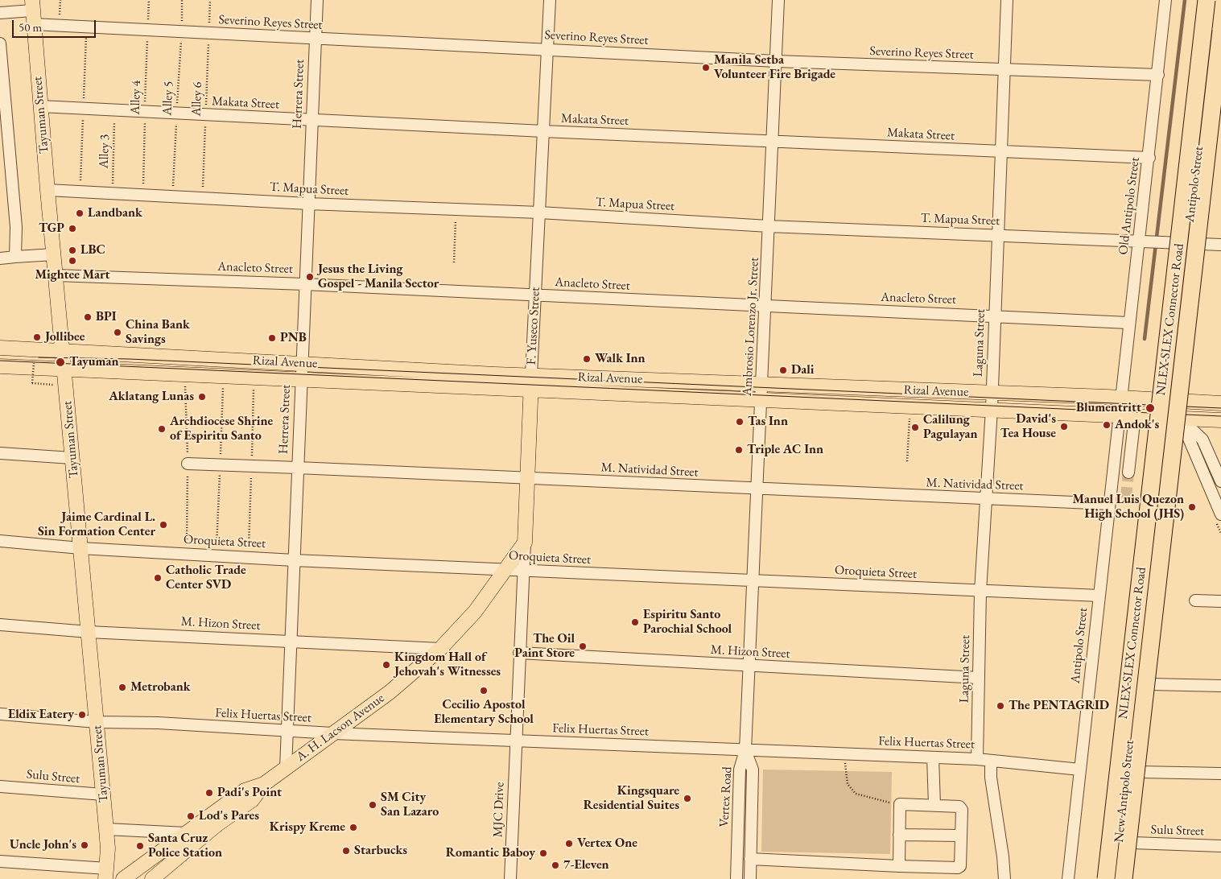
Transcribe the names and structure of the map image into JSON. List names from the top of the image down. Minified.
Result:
{"streets":{"highway":["NLEX-SLEX Connector Road"],"main road":["Tayuman Street","F. Yuseco Street","Rizal Avenue","A. H. Lacson Avenue"],"street":["Severino Reyes Street","Herrera Street","Makata Street","Antipolo Street","T. Mapua Street","Old Antipolo Street","Anacleto Street","Ambrosio Lorenzo Jr. Street","Laguna Street","M. Natividad Street","Oroquieta Street","M. Hizon Street","Felix Huertas Street","Sulu Street","New Antipolo Street","Vertex Road","MJC Drive"],"path":["Alley 4","Alley 5","Alley 6","Alley 3"]},"crossings":[["Severino Reyes Street","Herrera Street"],["Severino Reyes Street","Alley 4"],["Severino Reyes Street","Alley 5"],["Severino Reyes Street","Alley 6"],["Severino Reyes Street","Tayuman Street"],["Severino Reyes Street","Old Antipolo Street"],["Severino Reyes Street","F. Yuseco Street"],["Severino Reyes Street","Ambrosio Lorenzo Jr. Street"],["Severino Reyes Street","Laguna Street"],["Herrera Street","Makata Street"],["Herrera Street","T. Mapua Street"],["Herrera Street","Anacleto Street"],["Herrera Street","Rizal Avenue"],["Herrera Street","M. Natividad Street"],["Herrera Street","Oroquieta Street"],["Herrera Street","M. Hizon Street"],["Herrera Street","Felix Huertas Street"],["Herrera Street","A. H. Lacson Avenue"],["Alley 4","Makata Street"],["Alley 4","T. Mapua Street"],["Alley 5","Makata Street"],["Alley 5","T. Mapua Street"],["Alley 6","Makata Street"],["Alley 6","T. Mapua Street"],["Makata Street","Tayuman Street"],["Makata Street","Alley 3"],["Makata Street","Old Antipolo Street"],["Makata Street","F. Yuseco Street"],["Makata Street","Ambrosio Lorenzo Jr. Street"],["Makata Street","Laguna Street"],["Tayuman Street","T. Mapua Street"],["Tayuman Street","Anacleto Street"],["Tayuman Street","Rizal Avenue"],["Tayuman Street","Oroquieta Street"],["Tayuman Street","M. Hizon Street"],["Tayuman Street","Felix Huertas Street"],["Tayuman Street","Sulu Street"],["Alley 3","T. Mapua Street"],["Antipolo Street","T. Mapua Street"],["Antipolo Street","Old Antipolo Street"],["Antipolo Street","Rizal Avenue"],["Antipolo Street","M. Natividad Street"],["Antipolo Street","Oroquieta Street"],["Antipolo Street","Felix Huertas Street"],["Antipolo Street","New Antipolo Street"],["T. Mapua Street","Old Antipolo Street"],["T. Mapua Street","F. Yuseco Street"],["T. Mapua Street","Ambrosio Lorenzo Jr. Street"],["T. Mapua Street","Laguna Street"],["Old Antipolo Street","Anacleto Street"],["Old Antipolo Street","Rizal Avenue"],["Anacleto Street","F. Yuseco Street"],["Anacleto Street","Ambrosio Lorenzo Jr. Street"],["Anacleto Street","Laguna Street"],["F. Yuseco Street","Rizal Avenue"],["F. Yuseco Street","M. Natividad Street"],["F. Yuseco Street","Oroquieta Street"],["F. Yuseco Street","M. Hizon Street"],["F. Yuseco Street","A. H. Lacson Avenue"],["F. Yuseco Street","MJC Drive"],["Ambrosio Lorenzo Jr. Street","Rizal Avenue"],["Ambrosio Lorenzo Jr. Street","M. Natividad Street"],["Ambrosio Lorenzo Jr. Street","Oroquieta Street"],["Ambrosio Lorenzo Jr. Street","M. Hizon Street"],["Ambrosio Lorenzo Jr. Street","Felix Huertas Street"],["Ambrosio Lorenzo Jr. Street","Vertex Road"],["Laguna Street","Rizal Avenue"],["Laguna Street","M. Natividad Street"],["Laguna Street","Oroquieta Street"],["Laguna Street","M. Hizon Street"],["Laguna Street","Felix Huertas Street"],["Rizal Avenue","New Antipolo Street"],["Oroquieta Street","A. H. Lacson Avenue"],["M. Hizon Street","A. H. Lacson Avenue"],["M. Hizon Street","MJC Drive"],["Felix Huertas Street","A. H. Lacson Avenue"],["Felix Huertas Street","Vertex Road"],["Felix Huertas Street","MJC Drive"],["Sulu Street","New Antipolo Street"]],"places":["Manila Setba Volunteer Fire Brigade","Landbank","TGP","LBC","Mightee Mart","Jesus the Living Gospel - Manila Sector","BPI","China Bank Savings","Jollibee","PNB","Walk Inn","Tayuman","Dali","Aklatang Lunas","Blumentritt","Tas Inn","Andok's","David's Tea House","Calilung Pagulayan","Archdiocese Shrine of Espiritu Santo","Triple AC Inn","Manuel Luis Quezon High School (JHS)","Jaime Cardinal L. Sin Formation Center","Catholic Trade Center SVD","Espiritu Santo Parochial School","The Oil Paint Store","Kingdom Hall of Jehovah's Witnesses","Metrobank","Cecilio Apostol Elementary School","The PENTAGRID","Eldix Eatery","Padi's Point","Kingsquare Residential Suites","SM City San Lazaro","Lod's Pares","Krispy Kreme","Vertex One","Uncle John's","Santa Cruz Police Station","Starbucks","Romantic Baboy","7-Eleven"],"scale_bar":"50 m"}
